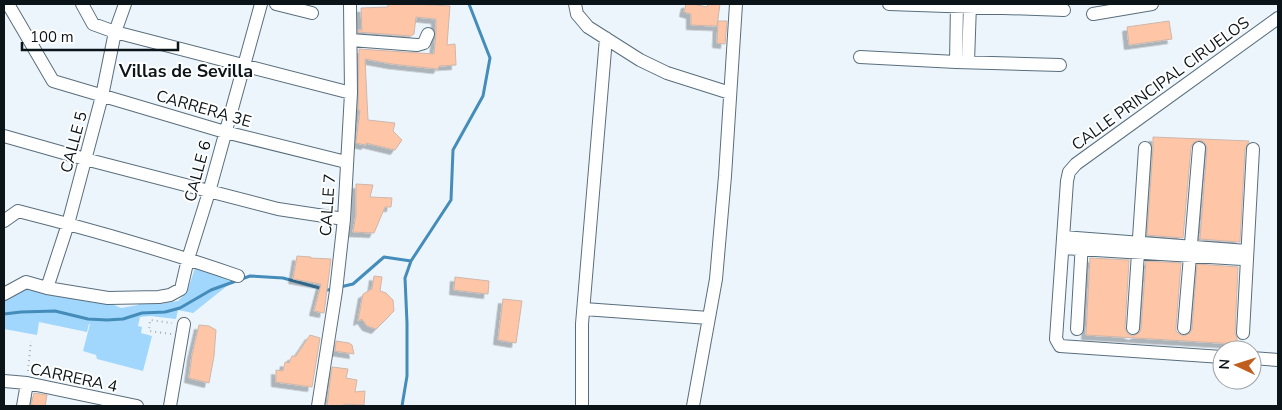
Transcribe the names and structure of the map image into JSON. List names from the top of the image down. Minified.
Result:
{"streets":{"street":["CALLE PRINCIPAL CIRUELOS","CARRERA 3E","CALLE 5","CALLE 6","CALLE 7","CARRERA 4"]},"crossings":[["CARRERA 3E","CALLE 5"],["CARRERA 3E","CALLE 6"],["CARRERA 3E","CALLE 7"],["CALLE 5","CALLE 6"]],"districts":["Villas de Sevilla"],"scale_bar":"100 m","north":"left"}
